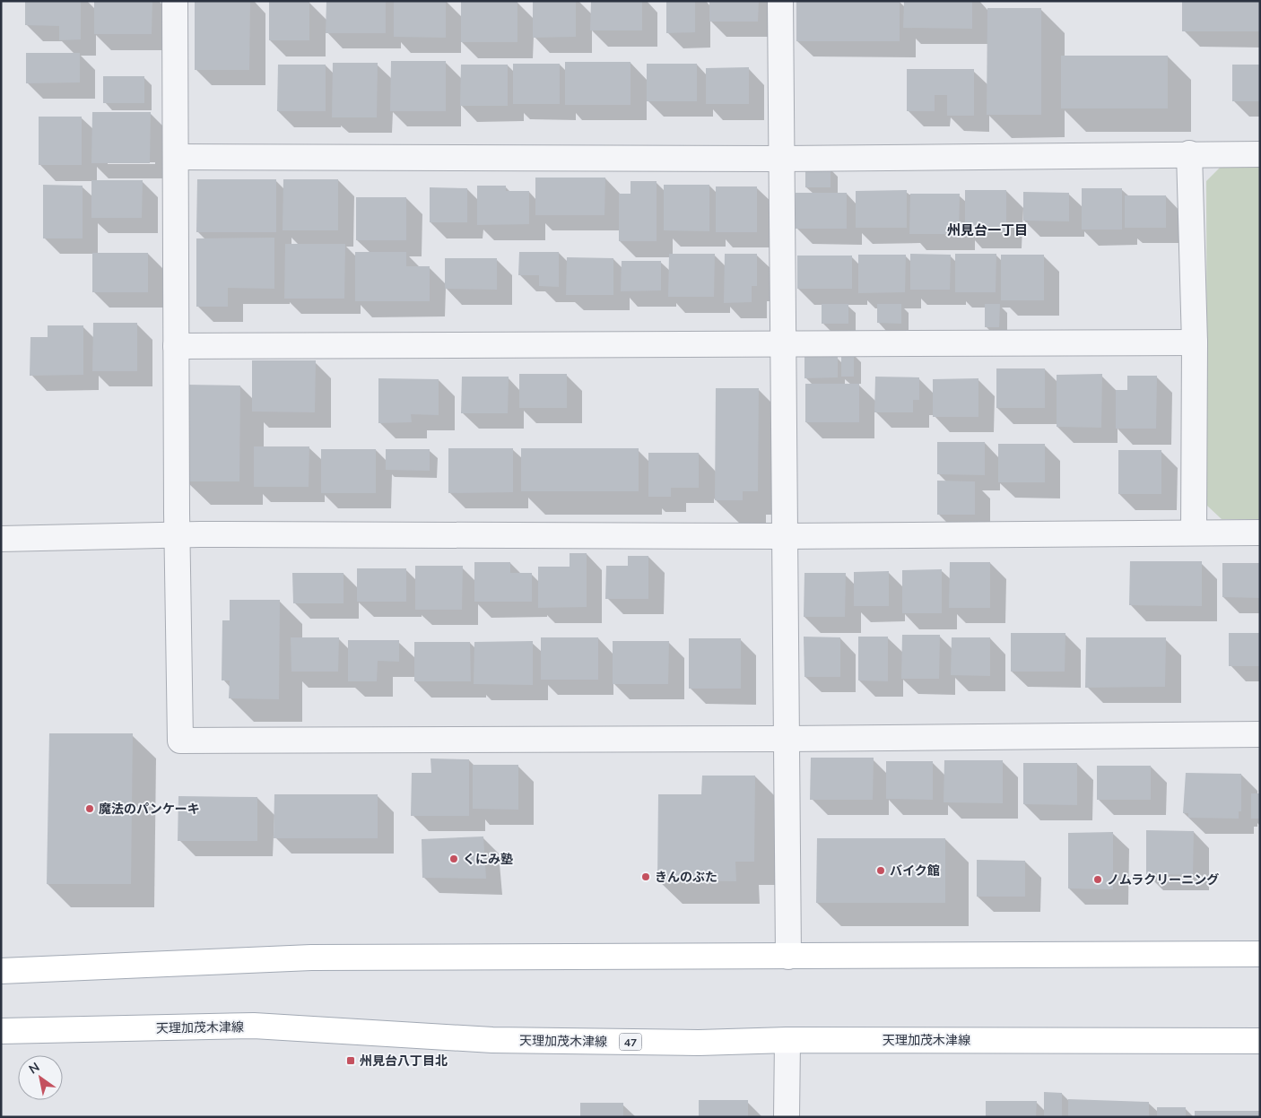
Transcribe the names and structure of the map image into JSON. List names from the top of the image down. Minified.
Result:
{"streets":{"main road":["天理加茂木津線","47"]},"districts":["州見台一丁目"],"places":{"other":["魔法のパンケーキ","くにみ塾","バイク館","きんのぶた","ノムラクリーニング"],"transit":["州見台八丁目北"]},"north":"top left"}
